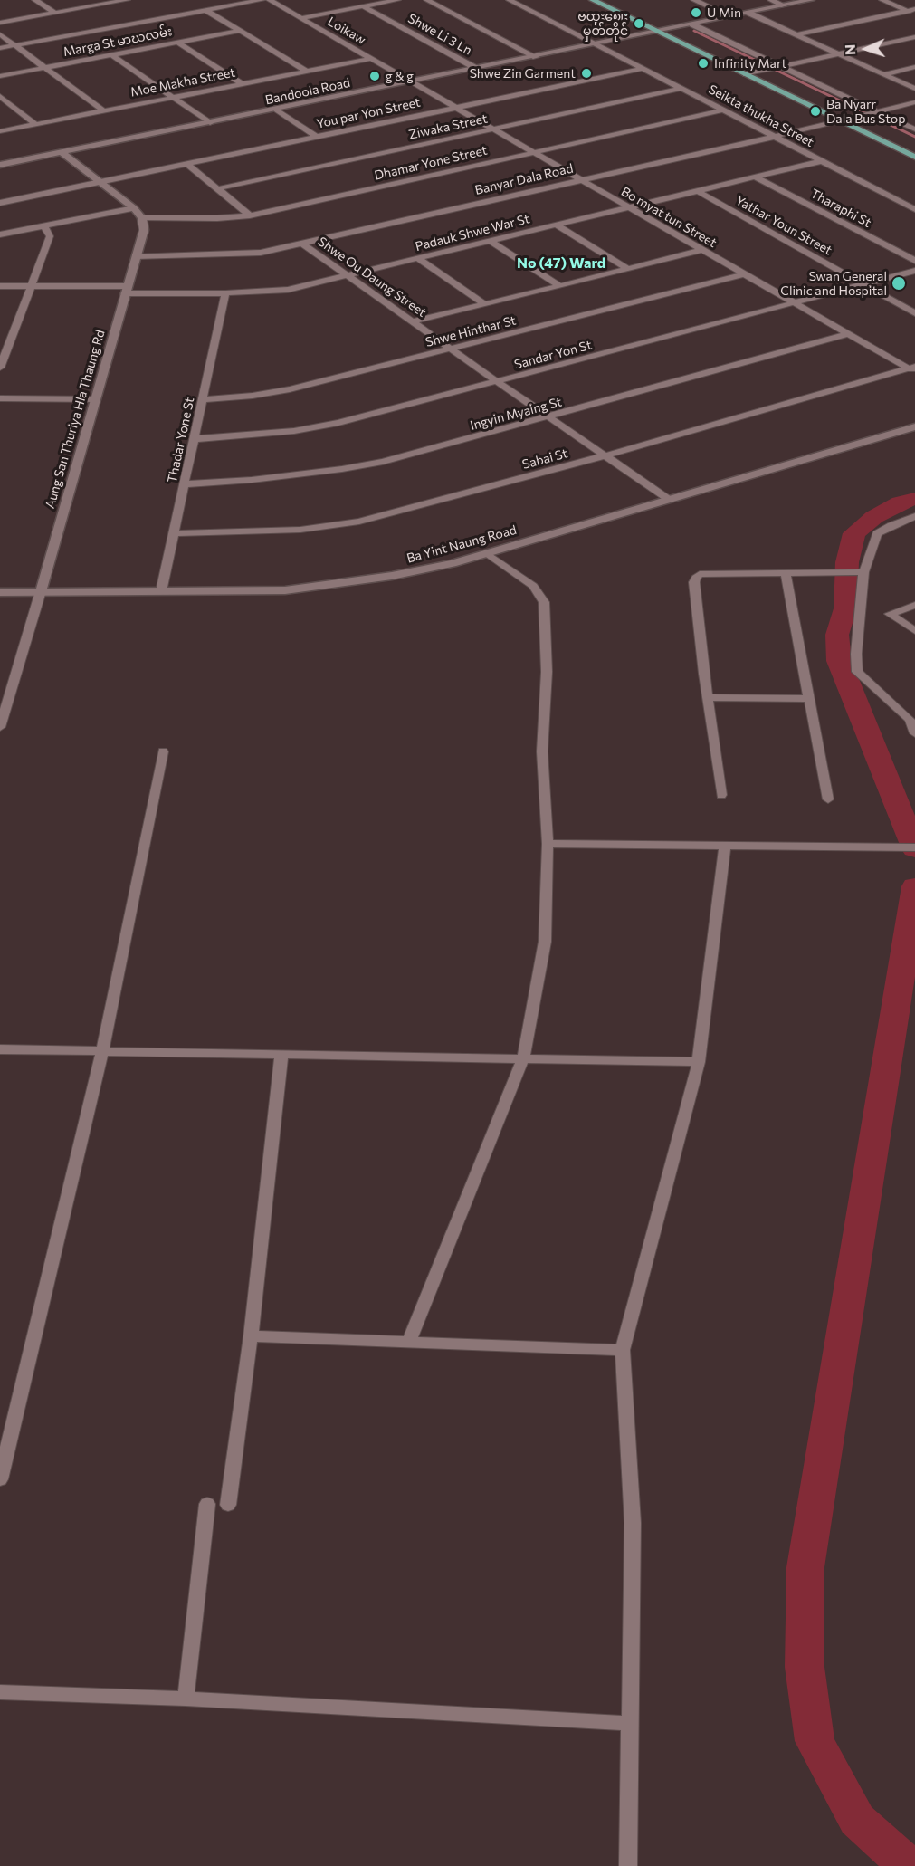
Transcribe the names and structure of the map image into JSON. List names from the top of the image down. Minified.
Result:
{"streets":{"street":["Loikaw","Shwe Li 3 Ln","Marga St မာဃလမ်း","Moe Makha Street","Bandoola Road","You par Yon Street","Seikta thukha Street","Ziwaka Street","Dhamar Yone Street","Banyar Dala Road","Tharaphi St","Bo myat tun Street","Yathar Youn Street","Padauk Shwe War St","Shwe Ou Daung Street","Shwe Hinthar St","Sandar Yon St","Ingyin Myaing St","Aung San Thuriya Hla Thaung Rd","Thadar Yone St","Sabai St","Ba Yint Naung Road"]},"crossings":[["Loikaw","Moe Makha Street"],["Loikaw","Bandoola Road"],["Loikaw","Bo myat tun Street"],["Shwe Li 3 Ln","Bandoola Road"],["Bandoola Road","Seikta thukha Street"],["Bandoola Road","Bo myat tun Street"],["You par Yon Street","Seikta thukha Street"],["You par Yon Street","Bo myat tun Street"],["Seikta thukha Street","Ziwaka Street"],["Seikta thukha Street","Dhamar Yone Street"],["Seikta thukha Street","Banyar Dala Road"],["Seikta thukha Street","Padauk Shwe War St"],["Ziwaka Street","Bo myat tun Street"],["Dhamar Yone Street","Bo myat tun Street"],["Dhamar Yone Street","Aung San Thuriya Hla Thaung Rd"],["Banyar Dala Road","Bo myat tun Street"],["Banyar Dala Road","Shwe Ou Daung Street"],["Banyar Dala Road","Aung San Thuriya Hla Thaung Rd"],["Tharaphi St","Padauk Shwe War St"],["Bo myat tun Street","Padauk Shwe War St"],["Bo myat tun Street","Shwe Hinthar St"],["Bo myat tun Street","Sandar Yon St"],["Bo myat tun Street","Ingyin Myaing St"],["Bo myat tun Street","Sabai St"],["Yathar Youn Street","Padauk Shwe War St"],["Yathar Youn Street","Sandar Yon St"],["Padauk Shwe War St","Shwe Ou Daung Street"],["Padauk Shwe War St","Aung San Thuriya Hla Thaung Rd"],["Padauk Shwe War St","Thadar Yone St"],["Shwe Ou Daung Street","Shwe Hinthar St"],["Shwe Ou Daung Street","Sandar Yon St"],["Shwe Ou Daung Street","Ingyin Myaing St"],["Shwe Ou Daung Street","Sabai St"],["Shwe Ou Daung Street","Ba Yint Naung Road"],["Shwe Hinthar St","Thadar Yone St"],["Sandar Yon St","Thadar Yone St"],["Ingyin Myaing St","Thadar Yone St"],["Aung San Thuriya Hla Thaung Rd","Ba Yint Naung Road"],["Thadar Yone St","Sabai St"],["Thadar Yone St","Ba Yint Naung Road"]],"districts":["No (47) Ward"],"places":["U Min","ဗထူးဈေး မှတ်တိုင်","Infinity Mart","Shwe Zin Garment","g & g","Ba Nyarr Dala Bus Stop","Swan General Clinic and Hospital"],"north":"left"}
